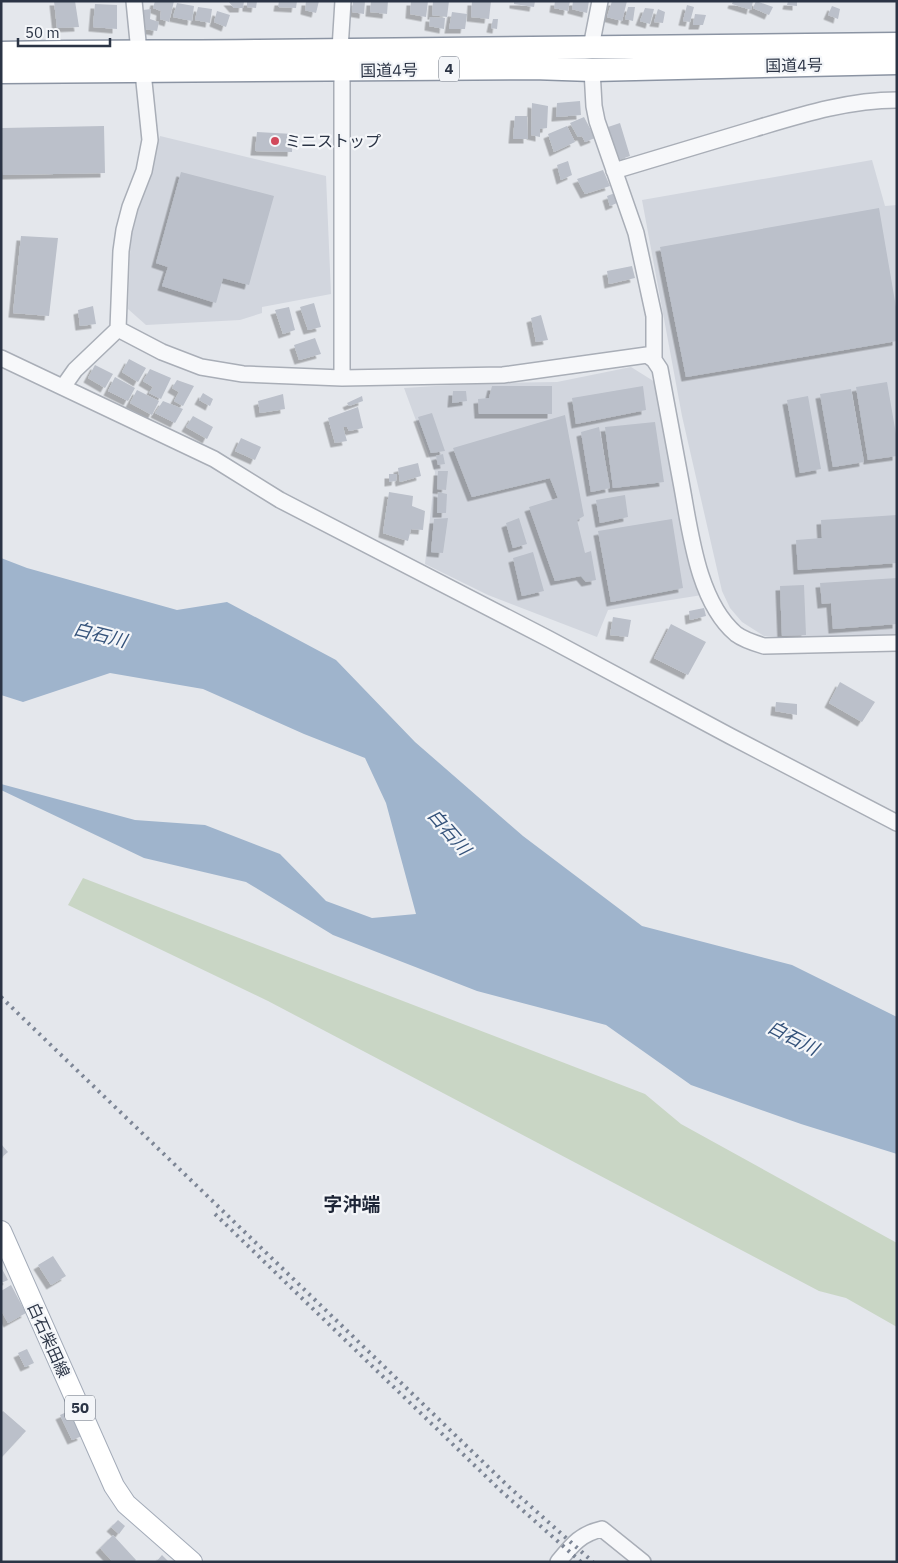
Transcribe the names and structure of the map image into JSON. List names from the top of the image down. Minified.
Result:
{"streets":{"highway":["国道4号","4"],"main road":["白石柴田線","50"]},"districts":["字沖端"],"water":["白石川"],"places":["ミニストップ"],"scale_bar":"50 m"}
